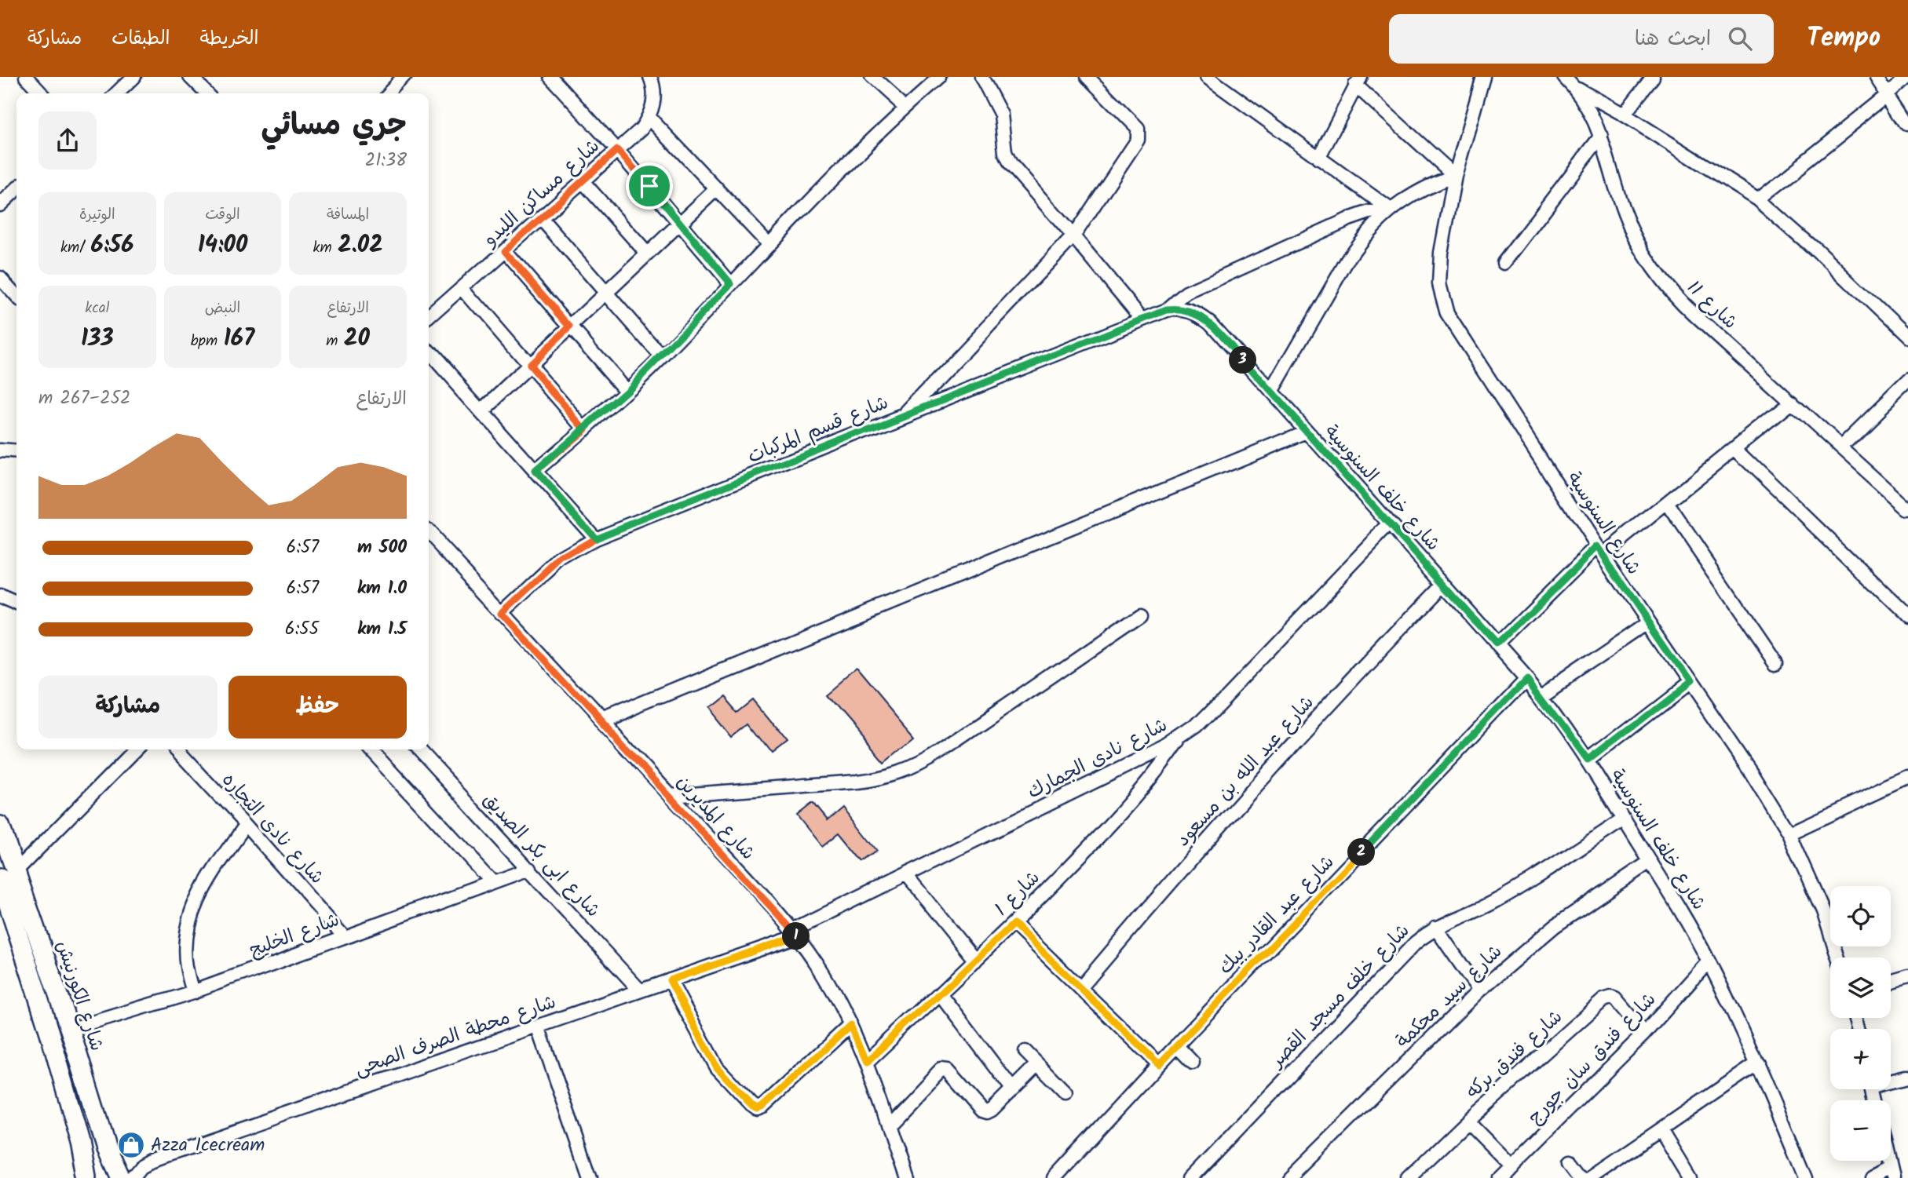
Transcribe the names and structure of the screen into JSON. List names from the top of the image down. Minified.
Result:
{"streets":{"street":["شارع مساكن الليدو","شارع 11","شارع قسم المركبات","شارع خلف السنوسية","شارع السنوسية","شارع نادى الجمارك","شارع عبد الله بن مسعود","شارع المديرين","شارع نادى التجاره","شارع ابى بكر الصديق","شارع 1","شارع عبد القادر بيك","شارع الخليج","شارع الكورنيش","شارع خلف مسجد القصر","شارع سيد محكمة","شارع محطة الصرف الصحى","شارع فندق بركه","شارع فندق سان جورج"]},"crossings":[["شارع قسم المركبات","شارع خلف السنوسية"],["شارع قسم المركبات","شارع المديرين"],["شارع خلف السنوسية","شارع نادى الجمارك"],["شارع خلف السنوسية","شارع عبد الله بن مسعود"],["شارع خلف السنوسية","شارع عبد القادر بيك"],["شارع خلف السنوسية","شارع خلف مسجد القصر"],["شارع خلف السنوسية","شارع سيد محكمة"],["شارع خلف السنوسية","شارع فندق سان جورج"],["شارع نادى الجمارك","شارع المديرين"],["شارع نادى الجمارك","شارع 1"],["شارع نادى الجمارك","شارع محطة الصرف الصحى"],["شارع المديرين","شارع 1"],["شارع المديرين","شارع محطة الصرف الصحى"],["شارع نادى التجاره","شارع الخليج"],["شارع ابى بكر الصديق","شارع الخليج"],["شارع ابى بكر الصديق","شارع محطة الصرف الصحى"],["شارع الخليج","شارع الكورنيش"],["شارع فندق بركه","شارع فندق سان جورج"]],"places":{"shop":["Azza Icecream"]},"page":{"header":"Tempo","search":"ابحث هنا","nav":["الخريطة","الطبقات","مشاركة"],"heading":["جري مسائي","21:38"],"stats":[["المسافة","2.02 km"],["الوقت","14:00"],["الوتيرة","6:56 /km"],["الارتفاع","20 m"],["النبض","167 bpm"],["kcal","133"]],"pins":["3","2","1"],"chart":["الارتفاع","252–267 m"],"list":[{"name":"500 m","note":"6:57"},{"name":"1.0 km","note":"6:57"},{"name":"1.5 km","note":"6:55"}],"buttons":["حفظ","مشاركة"],"map_buttons":["+","−"]}}
